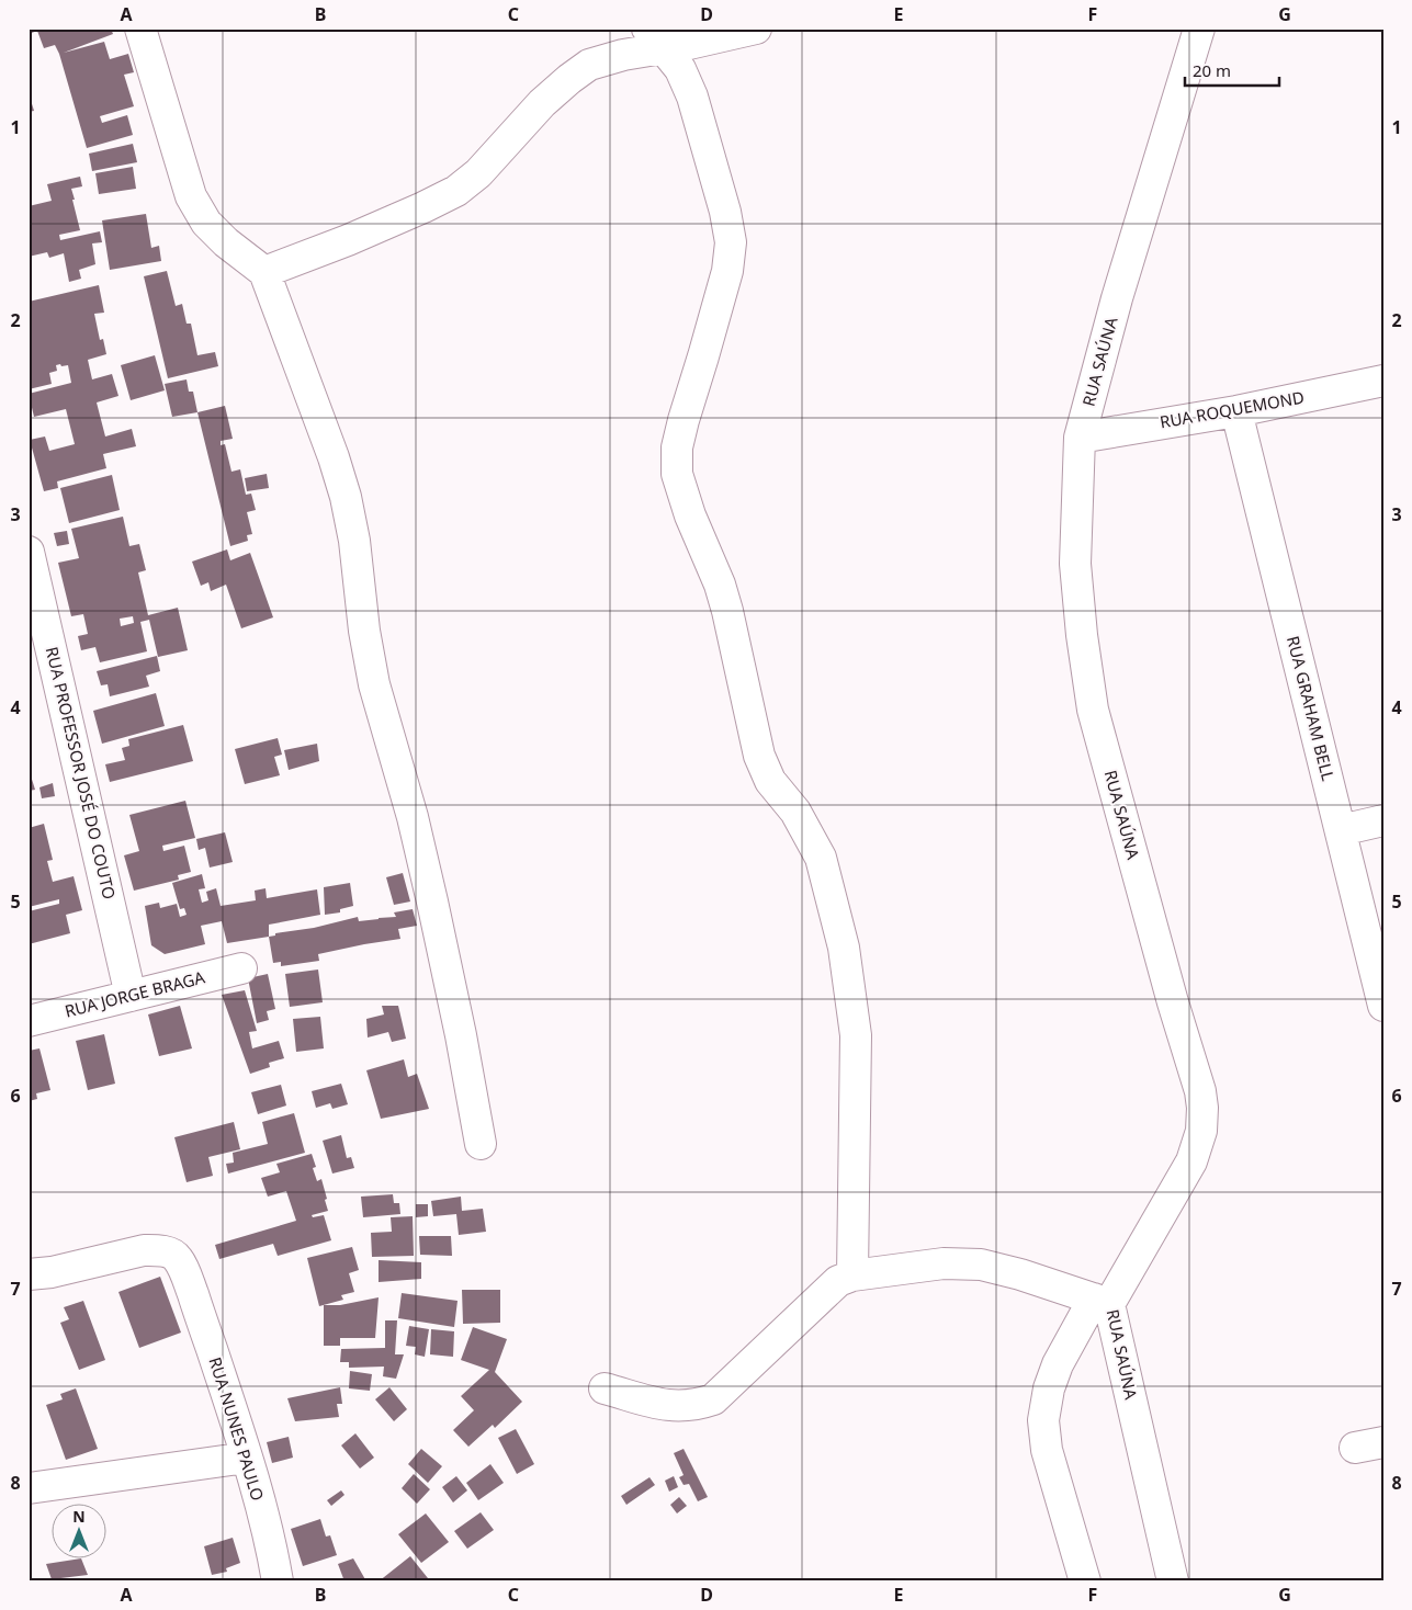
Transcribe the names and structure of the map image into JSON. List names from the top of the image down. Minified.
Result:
{"streets":{"street":["RUA SAÚNA","RUA ROQUEMOND","RUA GRAHAM BELL","RUA PROFESSOR JOSÉ DO COUTO","RUA JORGE BRAGA","RUA NUNES PAULO"]},"crossings":[["RUA SAÚNA","RUA ROQUEMOND"],["RUA ROQUEMOND","RUA GRAHAM BELL"],["RUA PROFESSOR JOSÉ DO COUTO","RUA JORGE BRAGA"]],"scale_bar":"20 m","north":"top","grid":{"columns":["A","B","C","D","E","F","G"],"rows":["1","2","3","4","5","6","7","8"]}}
